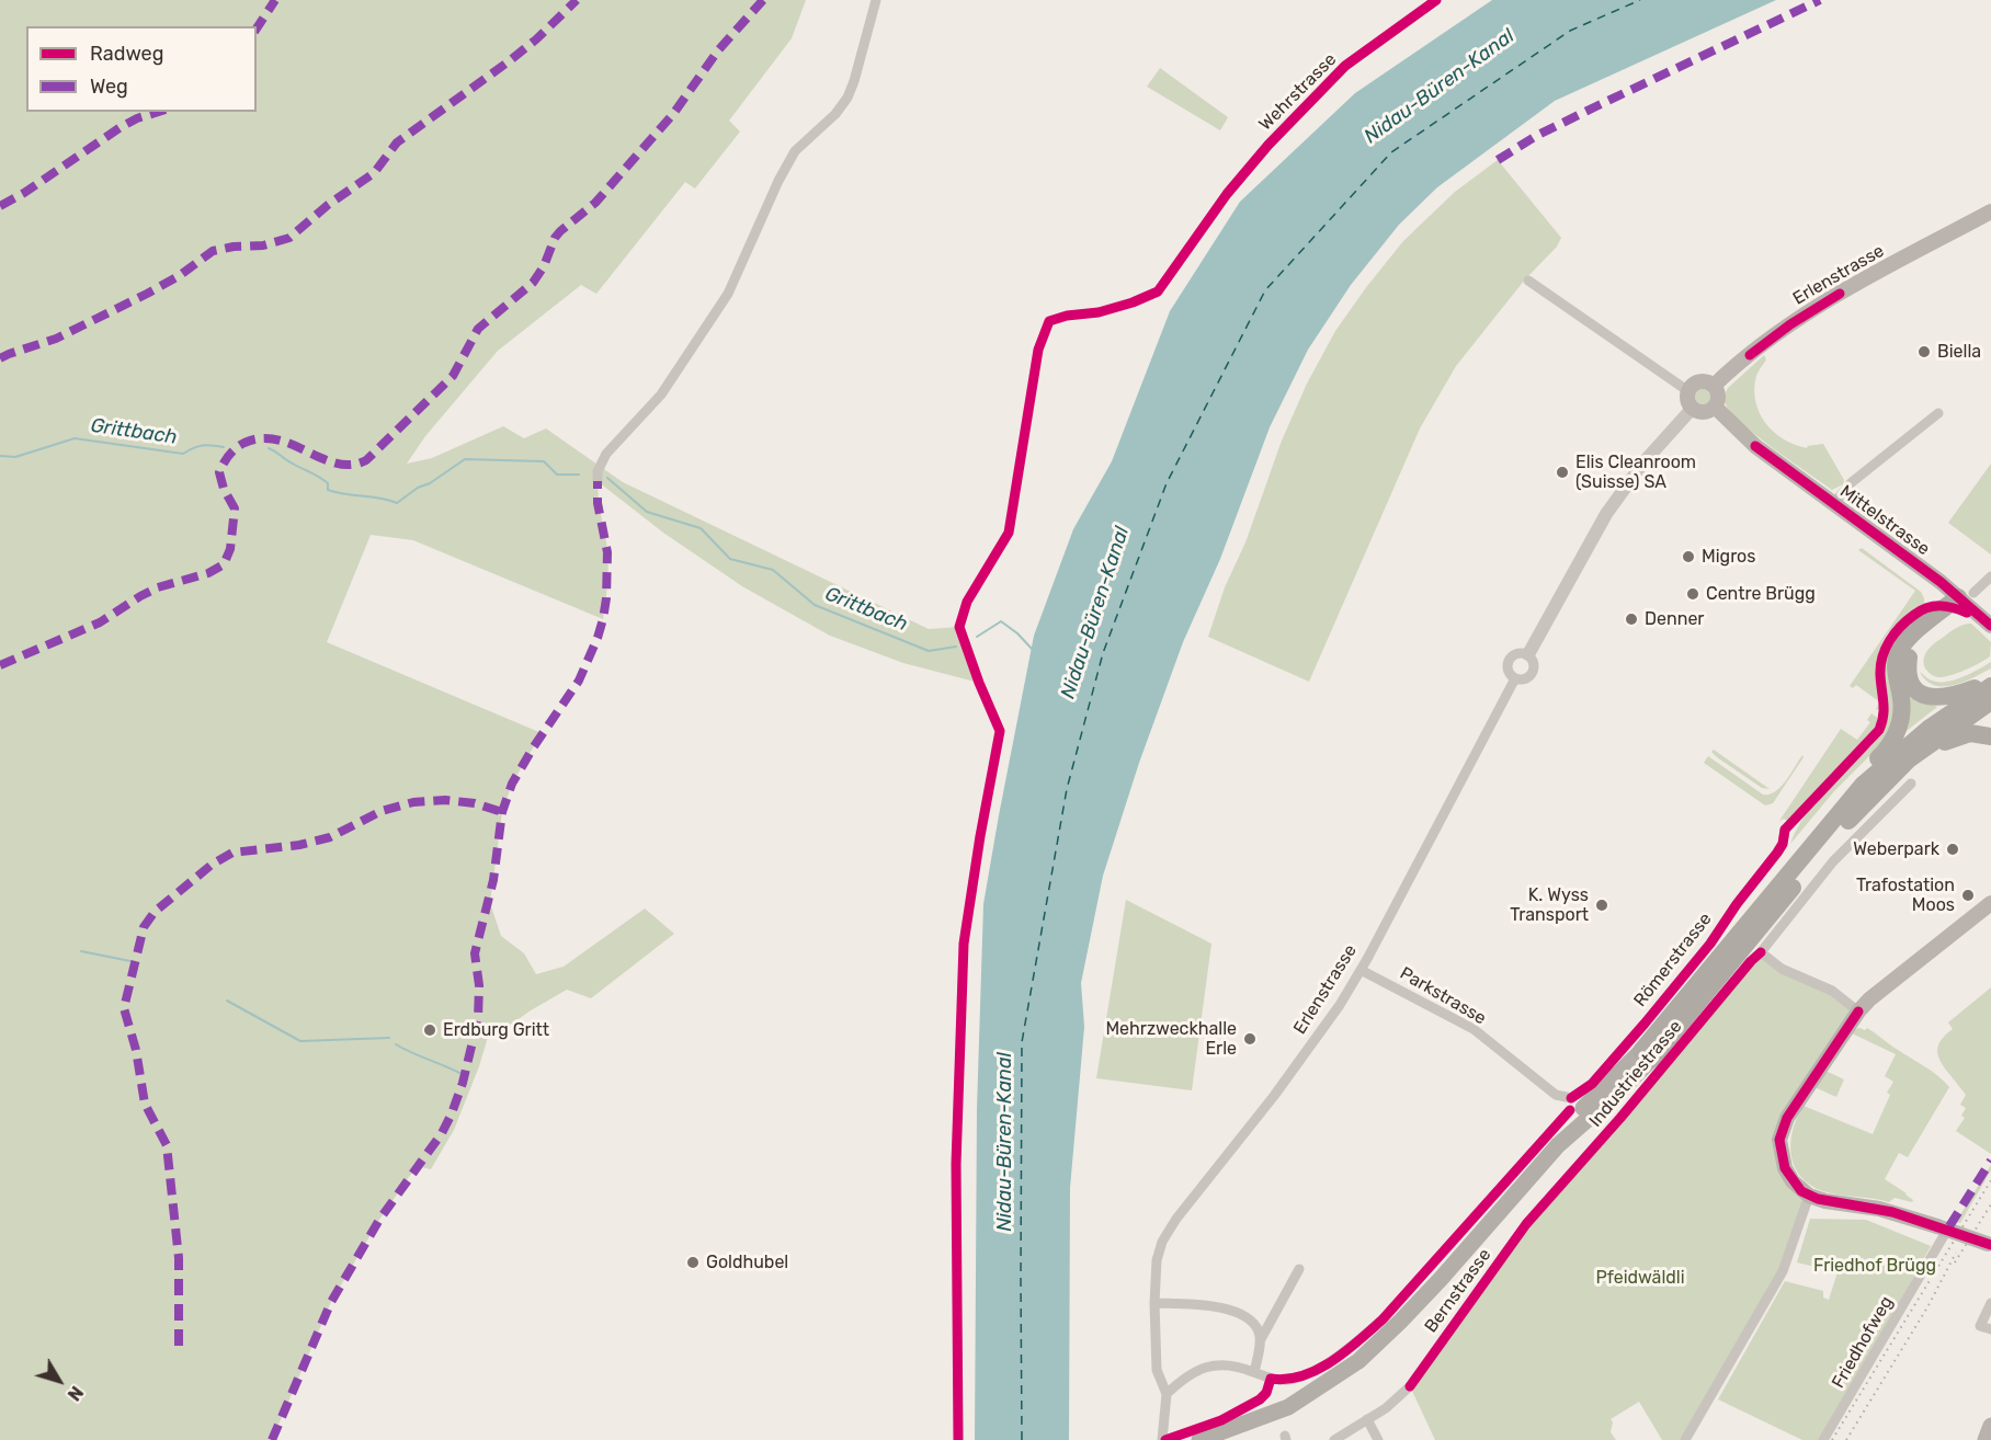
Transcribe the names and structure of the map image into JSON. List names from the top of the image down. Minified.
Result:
{"streets":{"main road":["Erlenstrasse","Mittelstrasse"],"street":["Wehrstrasse","Römerstrasse","Parkstrasse","Friedhofweg"],"cycle path":["Industriestrasse"]},"crossings":[["Erlenstrasse","Mittelstrasse"],["Erlenstrasse","Parkstrasse"],["Römerstrasse","Parkstrasse"]],"water":["Nidau-Büren-Kanal","Grittbach"],"parks":["Friedhof Brügg","Pfeidwäldli"],"places":["Biella","Elis Cleanroom (Suisse) SA","Migros","Centre Brügg","Denner","Weberpark","Trafostation Moos","K. Wyss Transport","Erdburg Gritt","Mehrzweckhalle Erle","Goldhubel"],"legend":["Radweg","Weg"],"north":"bottom right"}
